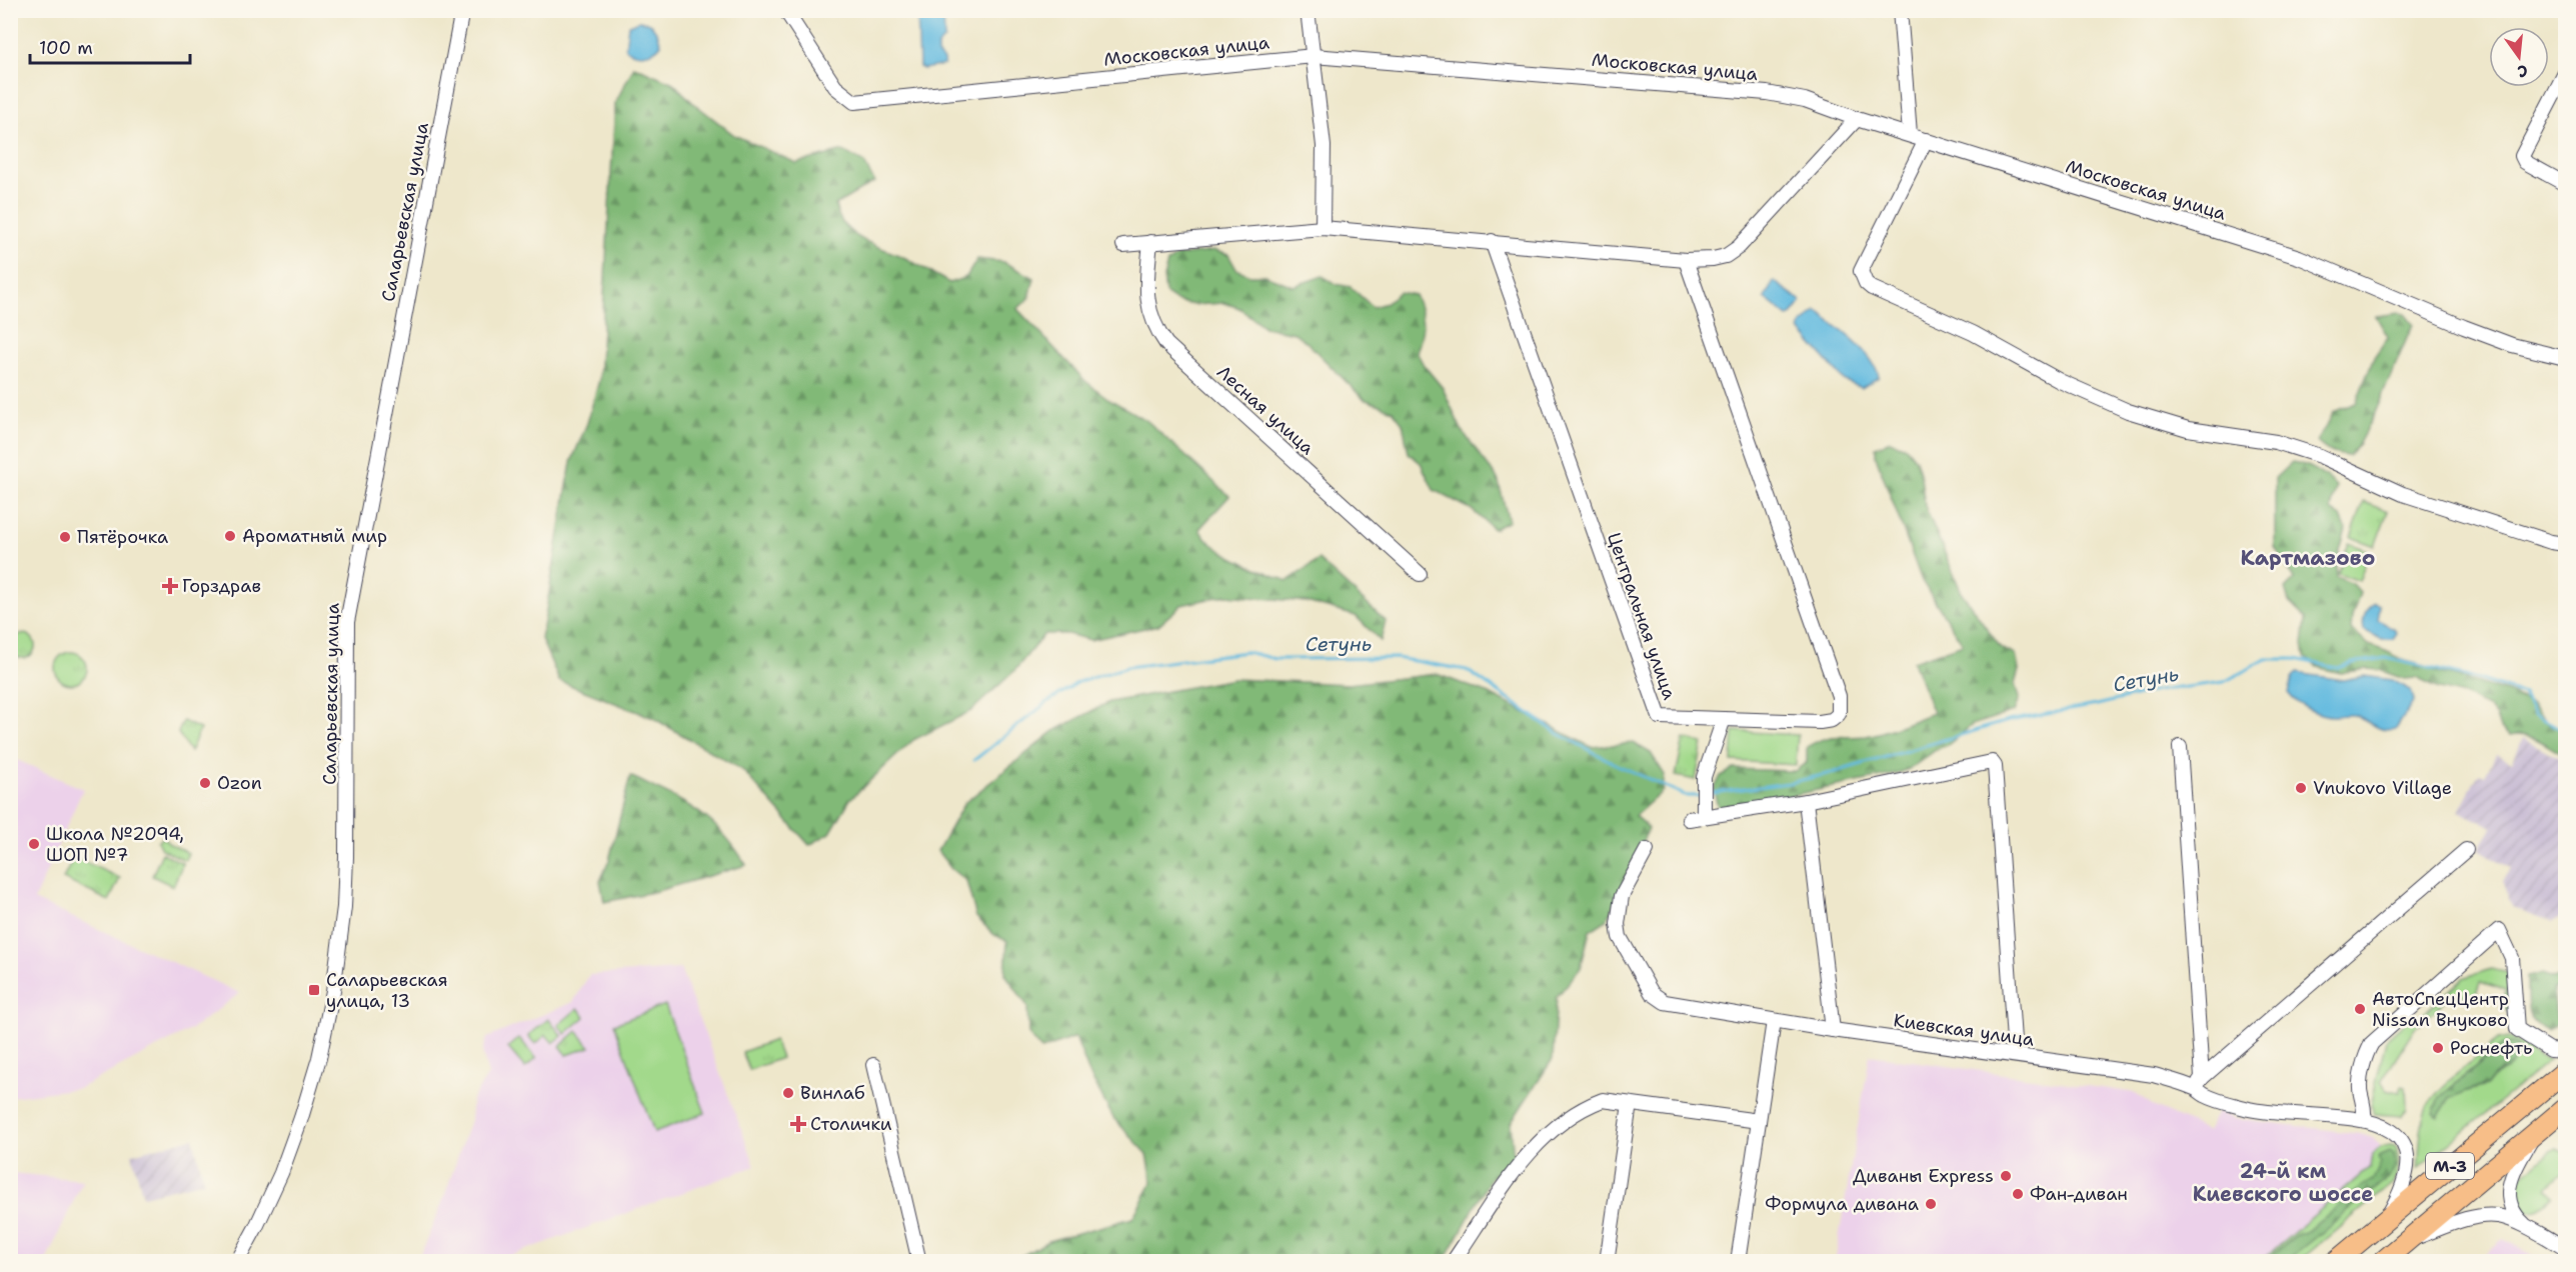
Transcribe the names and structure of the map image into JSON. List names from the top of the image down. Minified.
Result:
{"streets":{"highway":["М-3"],"street":["Московская улица","Саларьевская улица","Лесная улица","Центральная улица","Киевская улица"]},"crossings":[["Киевская улица","М-3"]],"districts":["Картмазово","24-й км Киевского шоссе"],"water":["Сетунь"],"places":{"other":["Ароматный мир","Пятёрочка","Ozon","Vnukovo Village","Школа №2094, ШОП №7","АвтоСпецЦентр Nissan Внуково","Роснефть","Винлаб","Диваны Express","Фан-диван","Формула дивана"],"health":["Горздрав","Столички"],"transit":["Саларьевская улица, 13"]},"scale_bar":"100 m","north":"bottom"}
